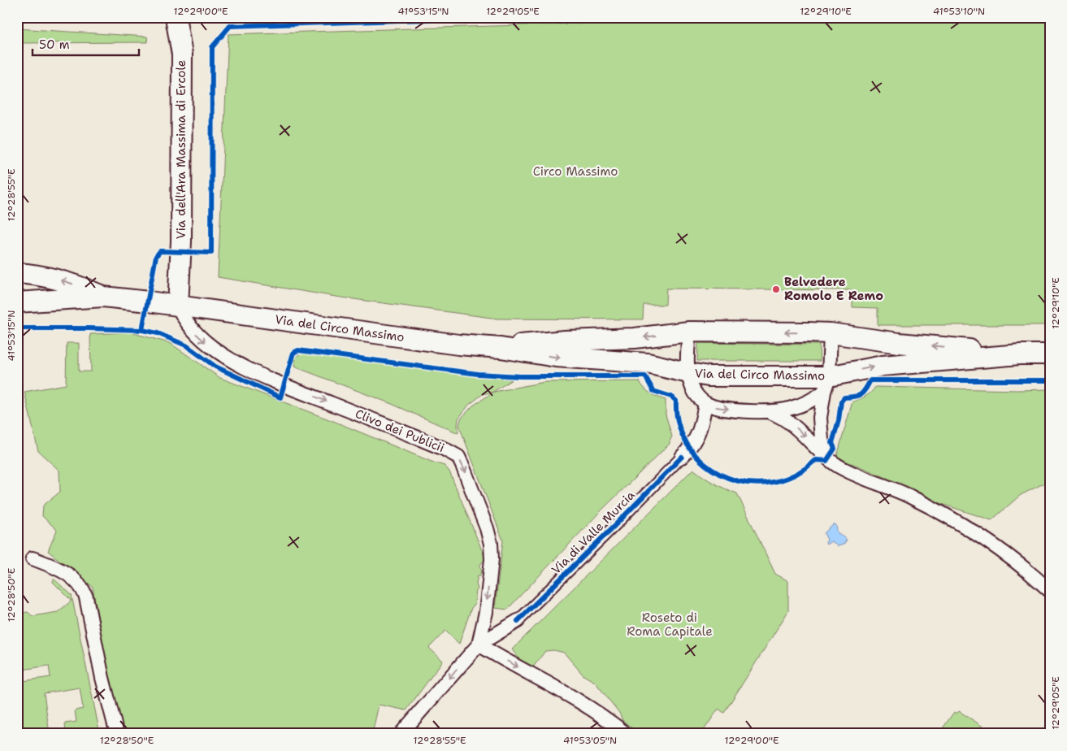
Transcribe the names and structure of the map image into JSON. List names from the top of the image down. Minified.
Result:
{"streets":{"main road":["Via dell'Ara Massima di Ercole","Via del Circo Massimo"],"street":["Clivo dei Publicii","Via di Valle Murcia"]},"crossings":[["Via dell'Ara Massima di Ercole","Via del Circo Massimo"],["Via dell'Ara Massima di Ercole","Clivo dei Publicii"],["Via del Circo Massimo","Clivo dei Publicii"],["Clivo dei Publicii","Via di Valle Murcia"]],"one_way":["Clivo dei Publicii"],"parks":["Circo Massimo","Roseto di Roma Capitale"],"places":["Belvedere Romolo E Remo"],"scale_bar":"50 m","coordinates":["12°29'00\"E","41°53'15\"N","12°29'05\"E","12°29'10\"E","41°53'10\"N","12°28'55\"E","12°28'50\"E","41°53'05\"N"]}
